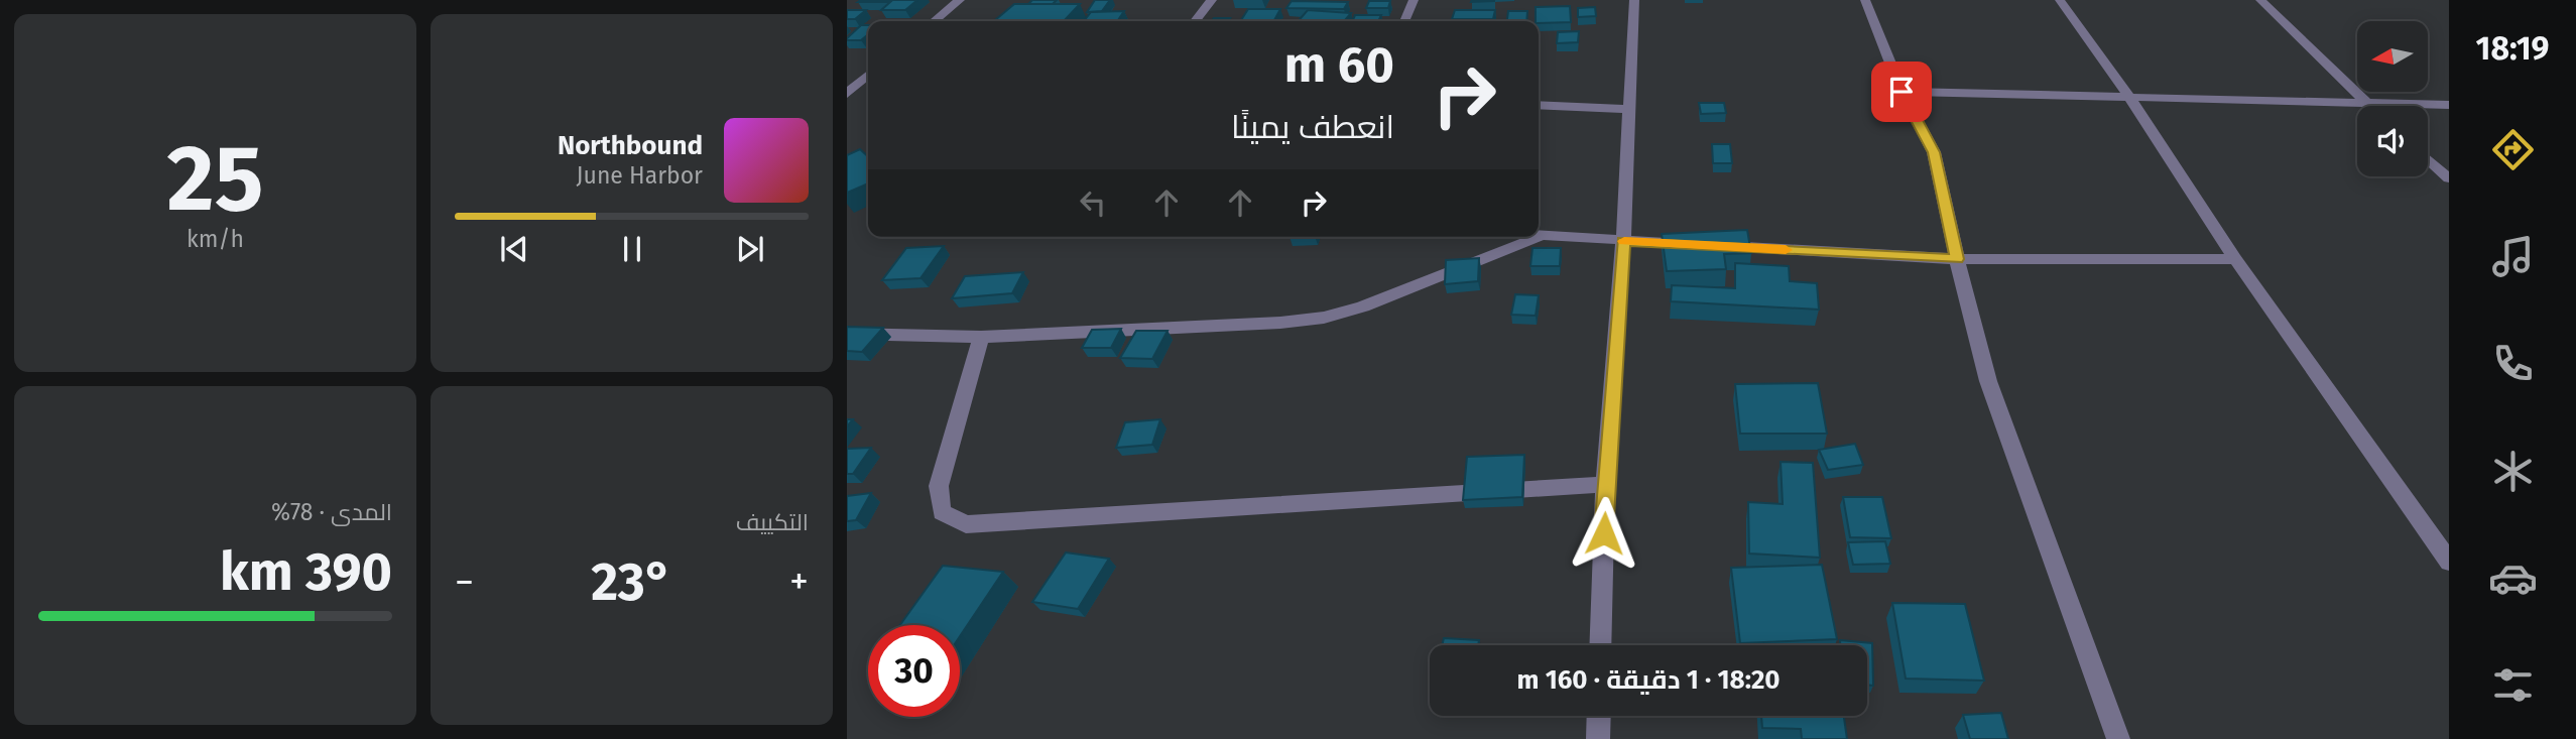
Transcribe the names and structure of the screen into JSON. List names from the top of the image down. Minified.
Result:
{"north":"left","page":{"tabs":"18:19","tile":[["25","km/h"],"التكييف",["المدى · 78%","390 km"]],"turn":["60 m","انعطف يمينًا"],"song":["Northbound","June Harbor"],"heat":["−","23°","+"],"limit":"30","trip":"18:20 · 1 دقيقة · 160 m"}}
